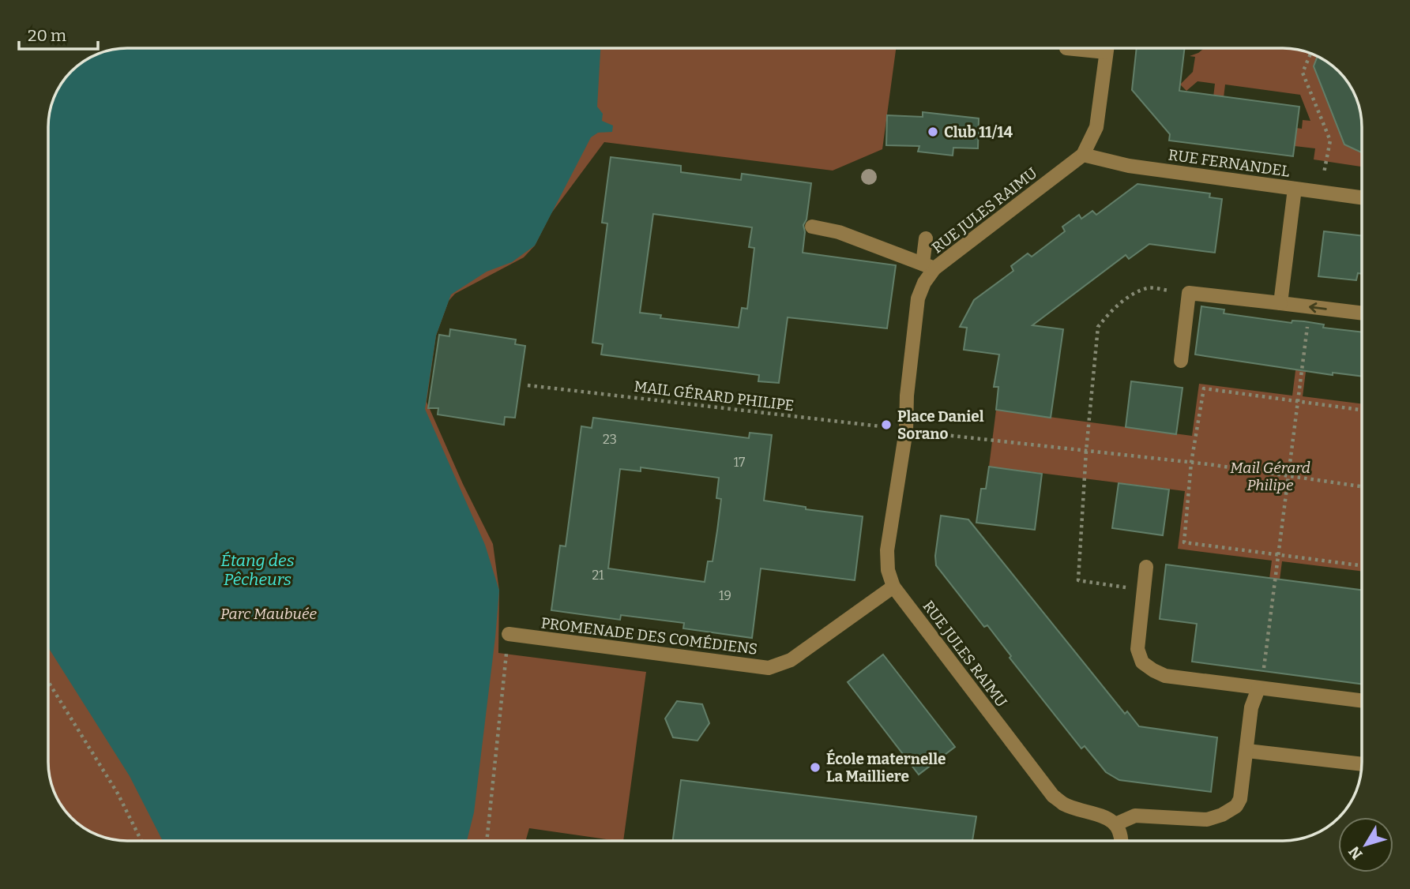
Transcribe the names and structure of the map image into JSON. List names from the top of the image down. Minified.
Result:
{"streets":{"street":["RUE FERNANDEL","RUE JULES RAIMU","PROMENADE DES COMÉDIENS"],"path":["MAIL GÉRARD PHILIPE"]},"crossings":[["RUE FERNANDEL","RUE JULES RAIMU"],["RUE JULES RAIMU","PROMENADE DES COMÉDIENS"]],"water":["Étang des Pêcheurs"],"parks":["Mail Gérard Philipe","Parc Maubuée"],"places":["Club 11/14","Place Daniel Sorano","École maternelle La Mailliere"],"house_numbers":["23","17","21","19"],"scale_bar":"20 m","north":"bottom left"}
